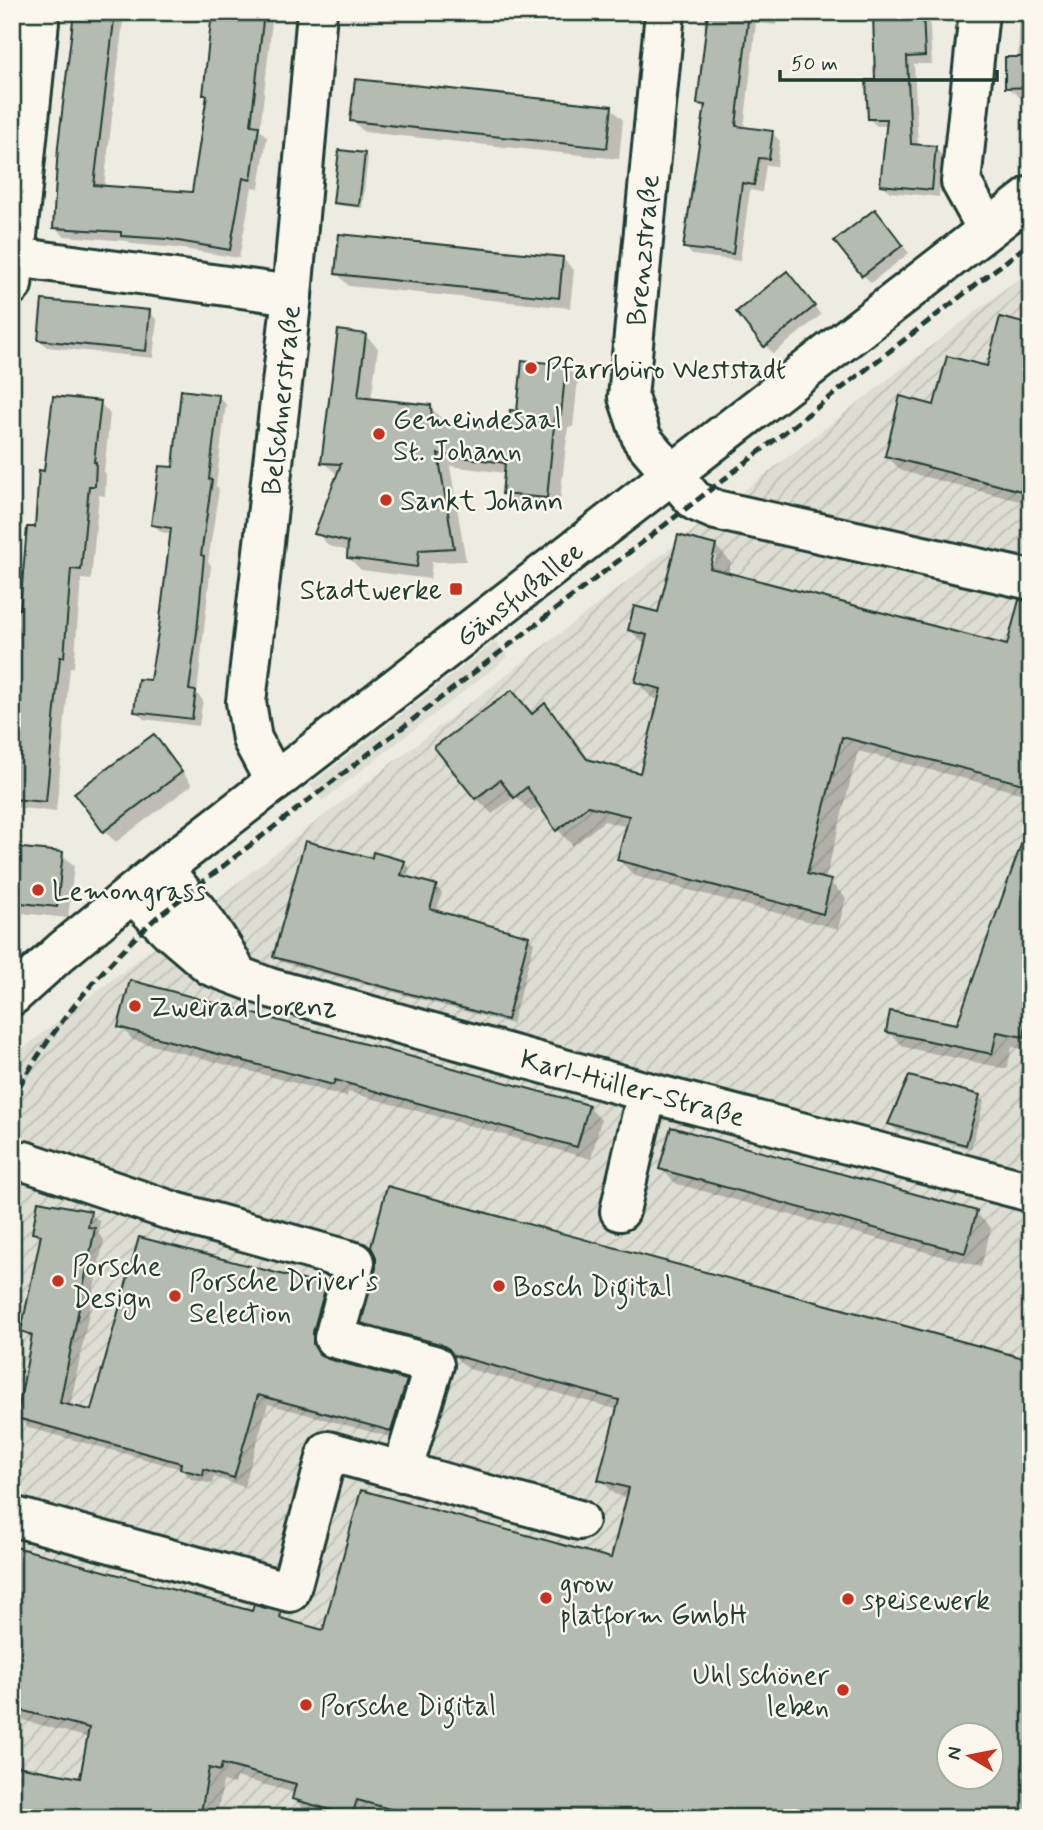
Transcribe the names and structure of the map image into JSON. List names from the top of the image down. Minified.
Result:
{"streets":{"street":["Brenzstraße","Belschnerstraße","Gänsfußallee","Karl-Hüller-Straße"]},"crossings":[["Brenzstraße","Gänsfußallee"],["Belschnerstraße","Gänsfußallee"],["Gänsfußallee","Karl-Hüller-Straße"]],"places":{"other":["Pfarrbüro Weststadt","Gemeindesaal St. Johann","Sankt Johann","Lemongrass","Zweirad Lorenz","Porsche Design","Bosch Digital","Porsche Driver's Selection","grow platform GmbH","speisewerk","Uhl schöner leben","Porsche Digital"],"transit":["Stadtwerke"]},"scale_bar":"50 m","north":"left"}
